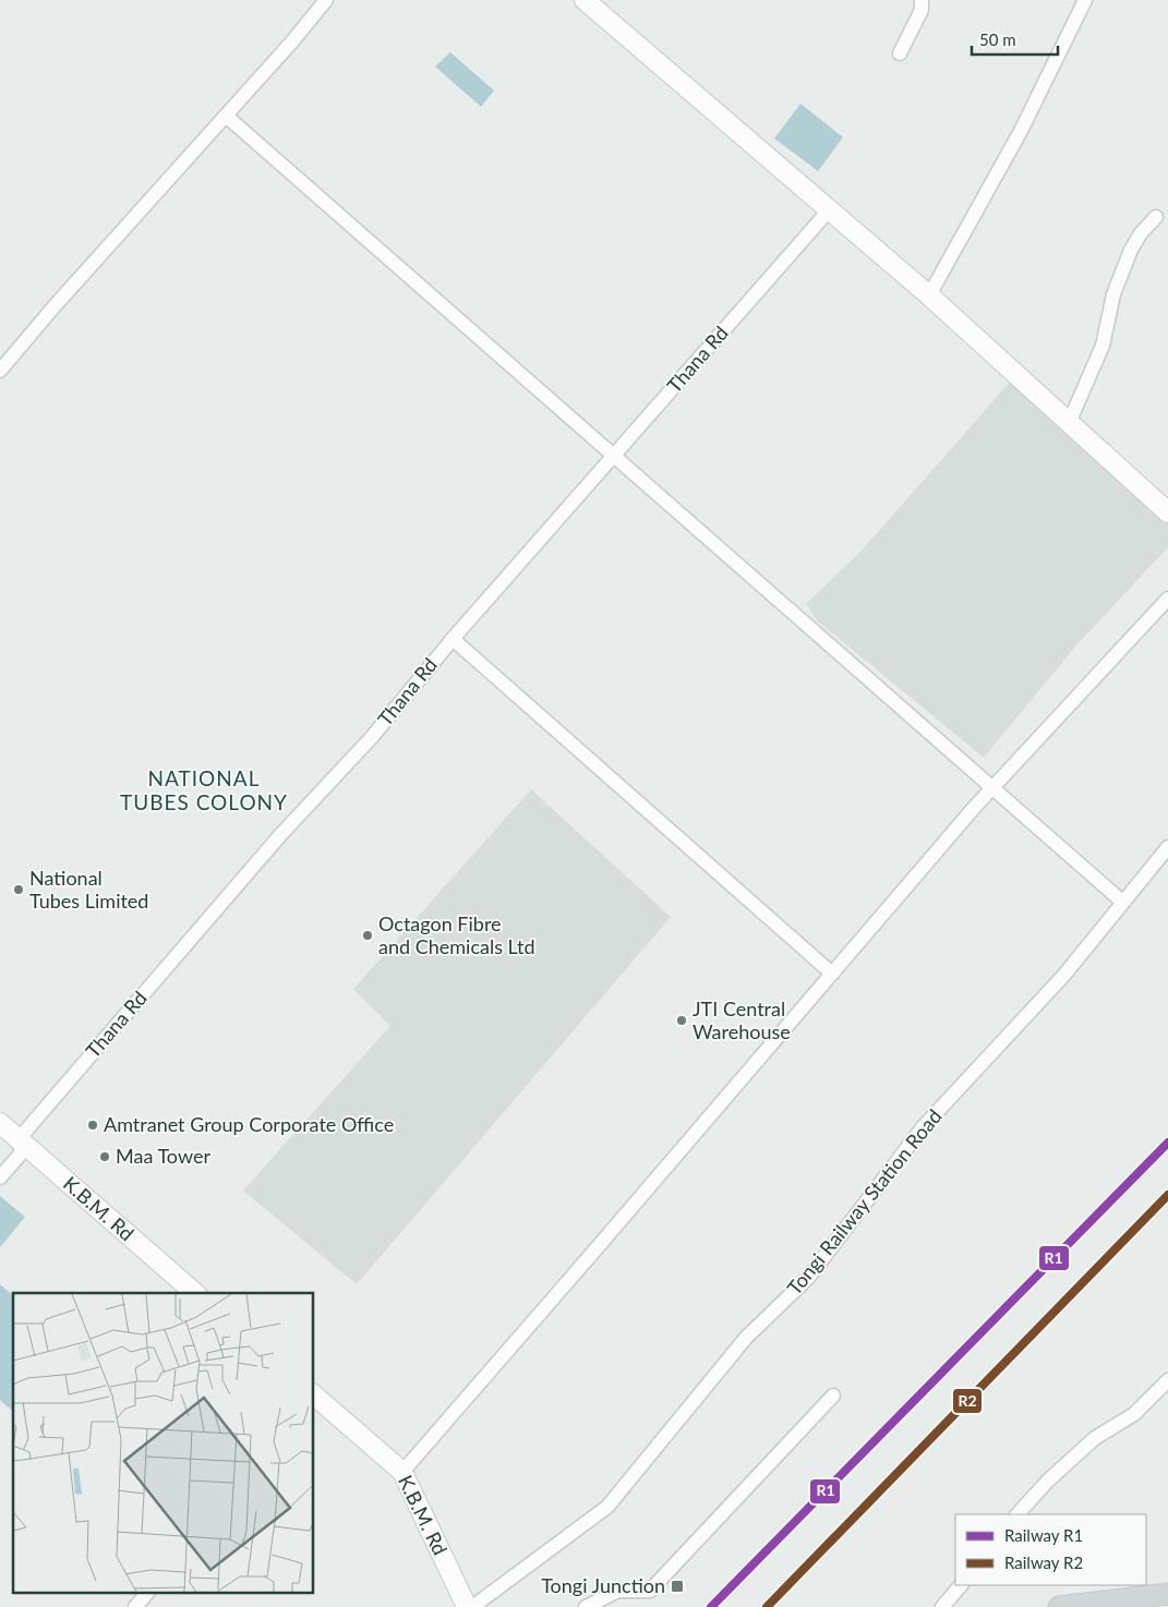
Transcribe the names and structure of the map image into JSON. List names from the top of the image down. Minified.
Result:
{"streets":{"street":["Thana Rd","Tongi Railway Station Road","K.B.M. Rd"]},"crossings":[["Thana Rd","K.B.M. Rd"]],"districts":["NATIONAL TUBES COLONY"],"places":{"other":["National Tubes Limited","Octagon Fibre and Chemicals Ltd","JTI Central Warehouse","Amtranet Group Corporate Office","Maa Tower"],"transit":["Tongi Junction"]},"lines":["rail line R1","rail line R2"],"legend":["Railway R1","Railway R2"],"scale_bar":"50 m"}
